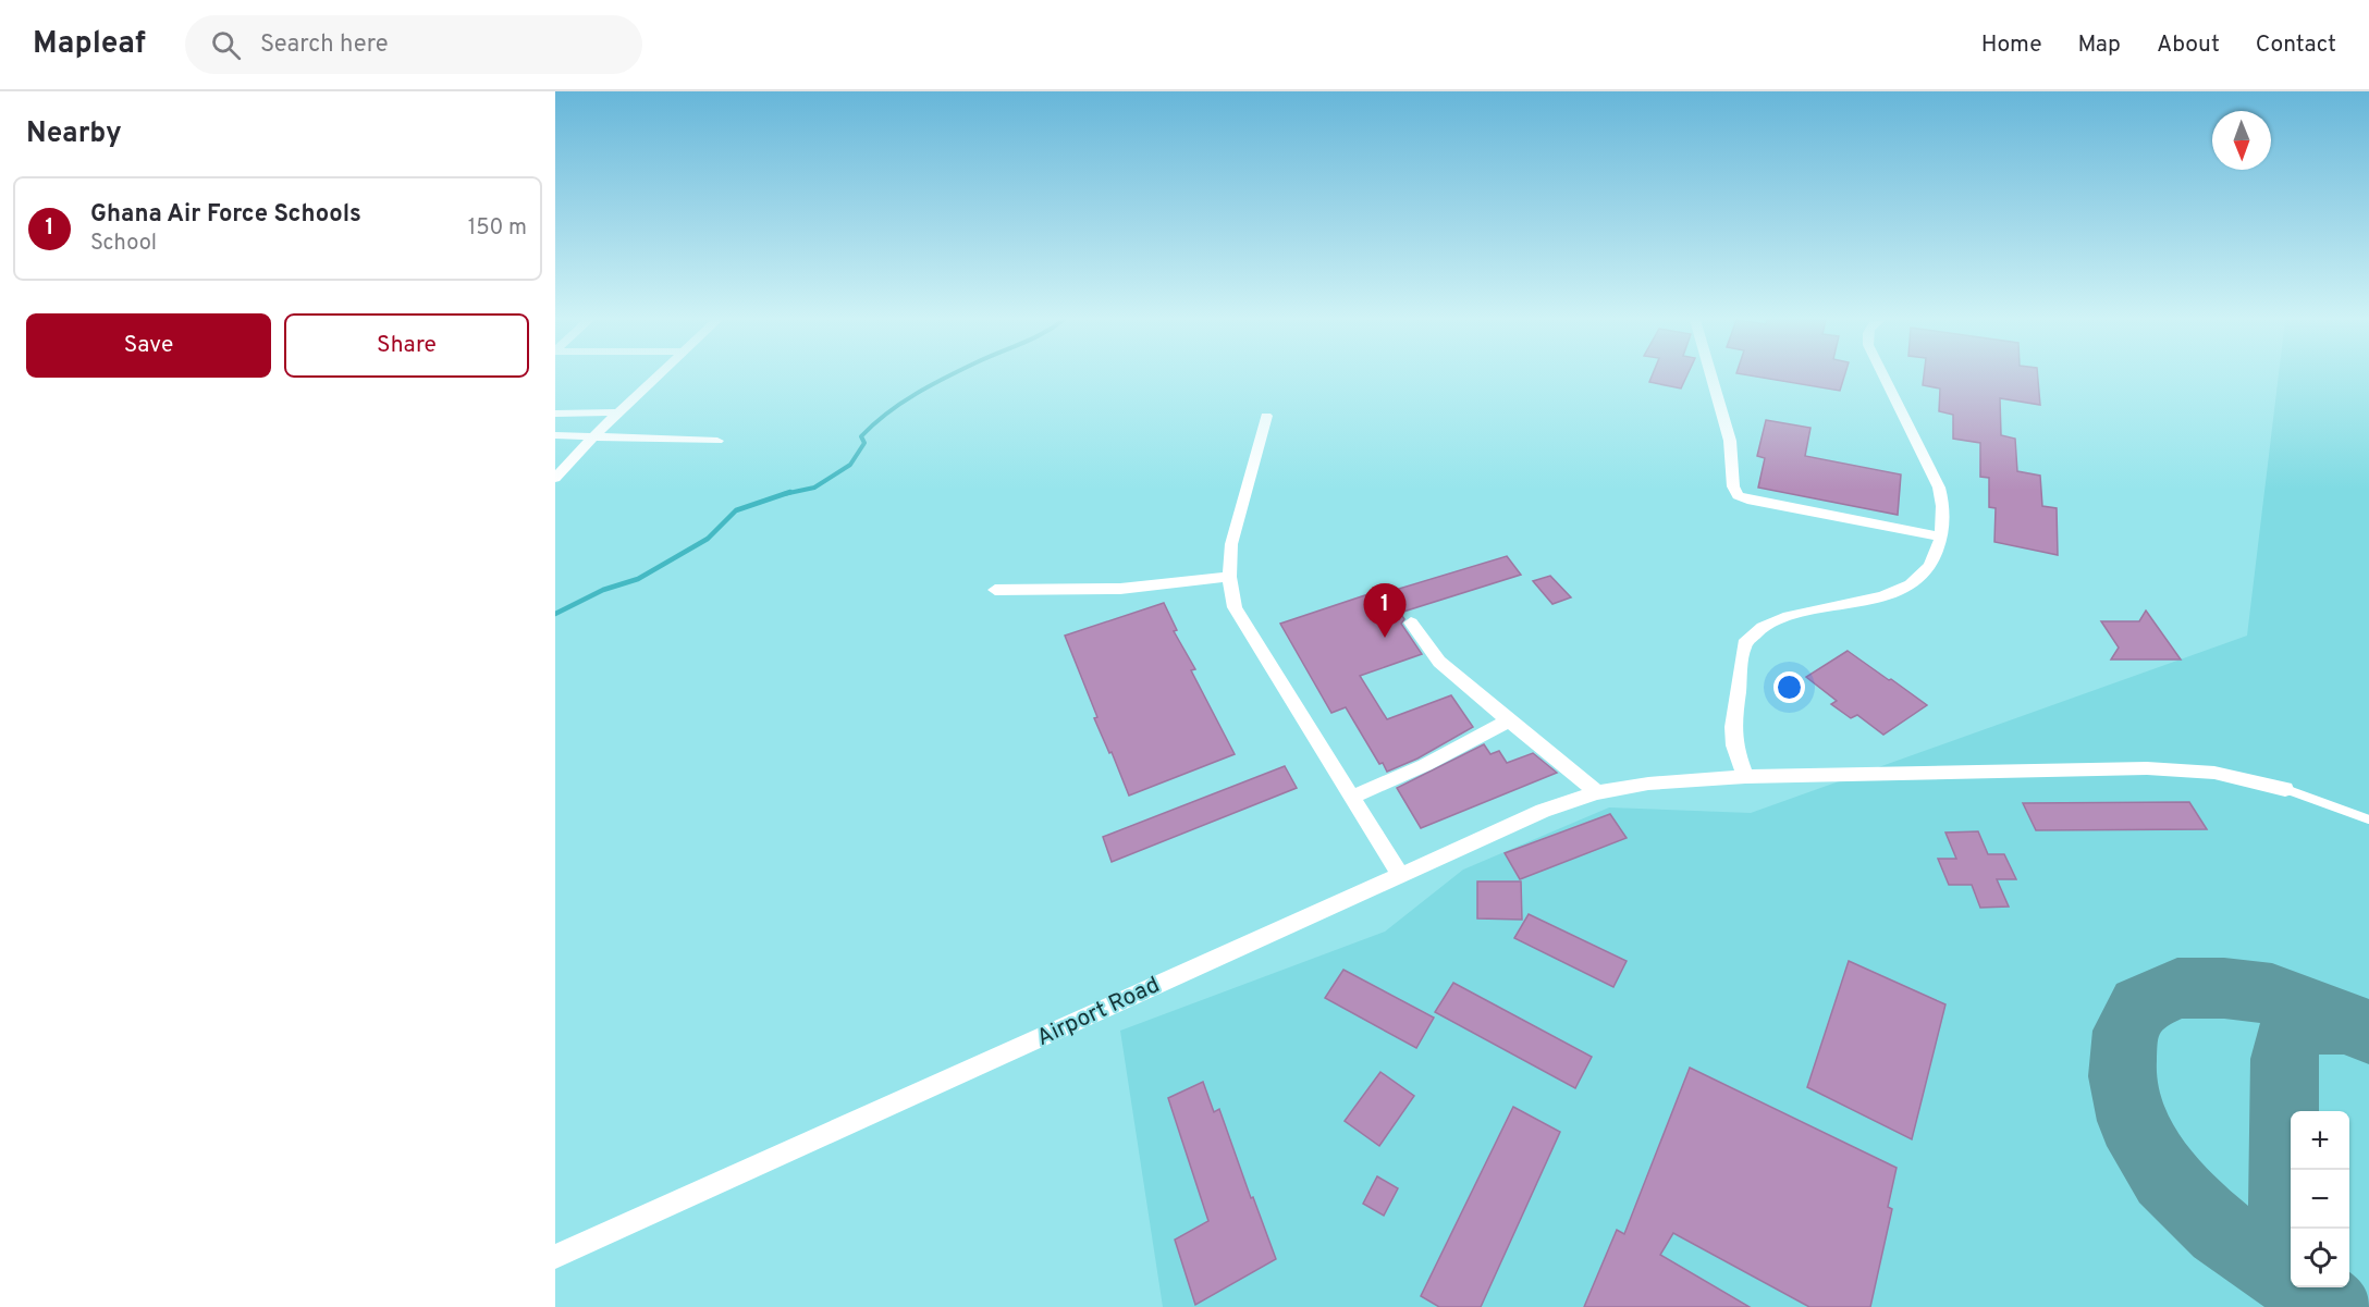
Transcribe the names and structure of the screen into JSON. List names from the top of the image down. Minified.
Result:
{"streets":{"street":["Airport Road"]},"north":"bottom","page":{"header":"Mapleaf","search":"Search here","nav":["Home","Map","About","Contact"],"heading":"Nearby","list":[{"mark":"1","name":"Ghana Air Force Schools","note":"School","value":"150 m"}],"buttons":["Save","Share"],"pins":"1","map_buttons":["+","−"]}}
